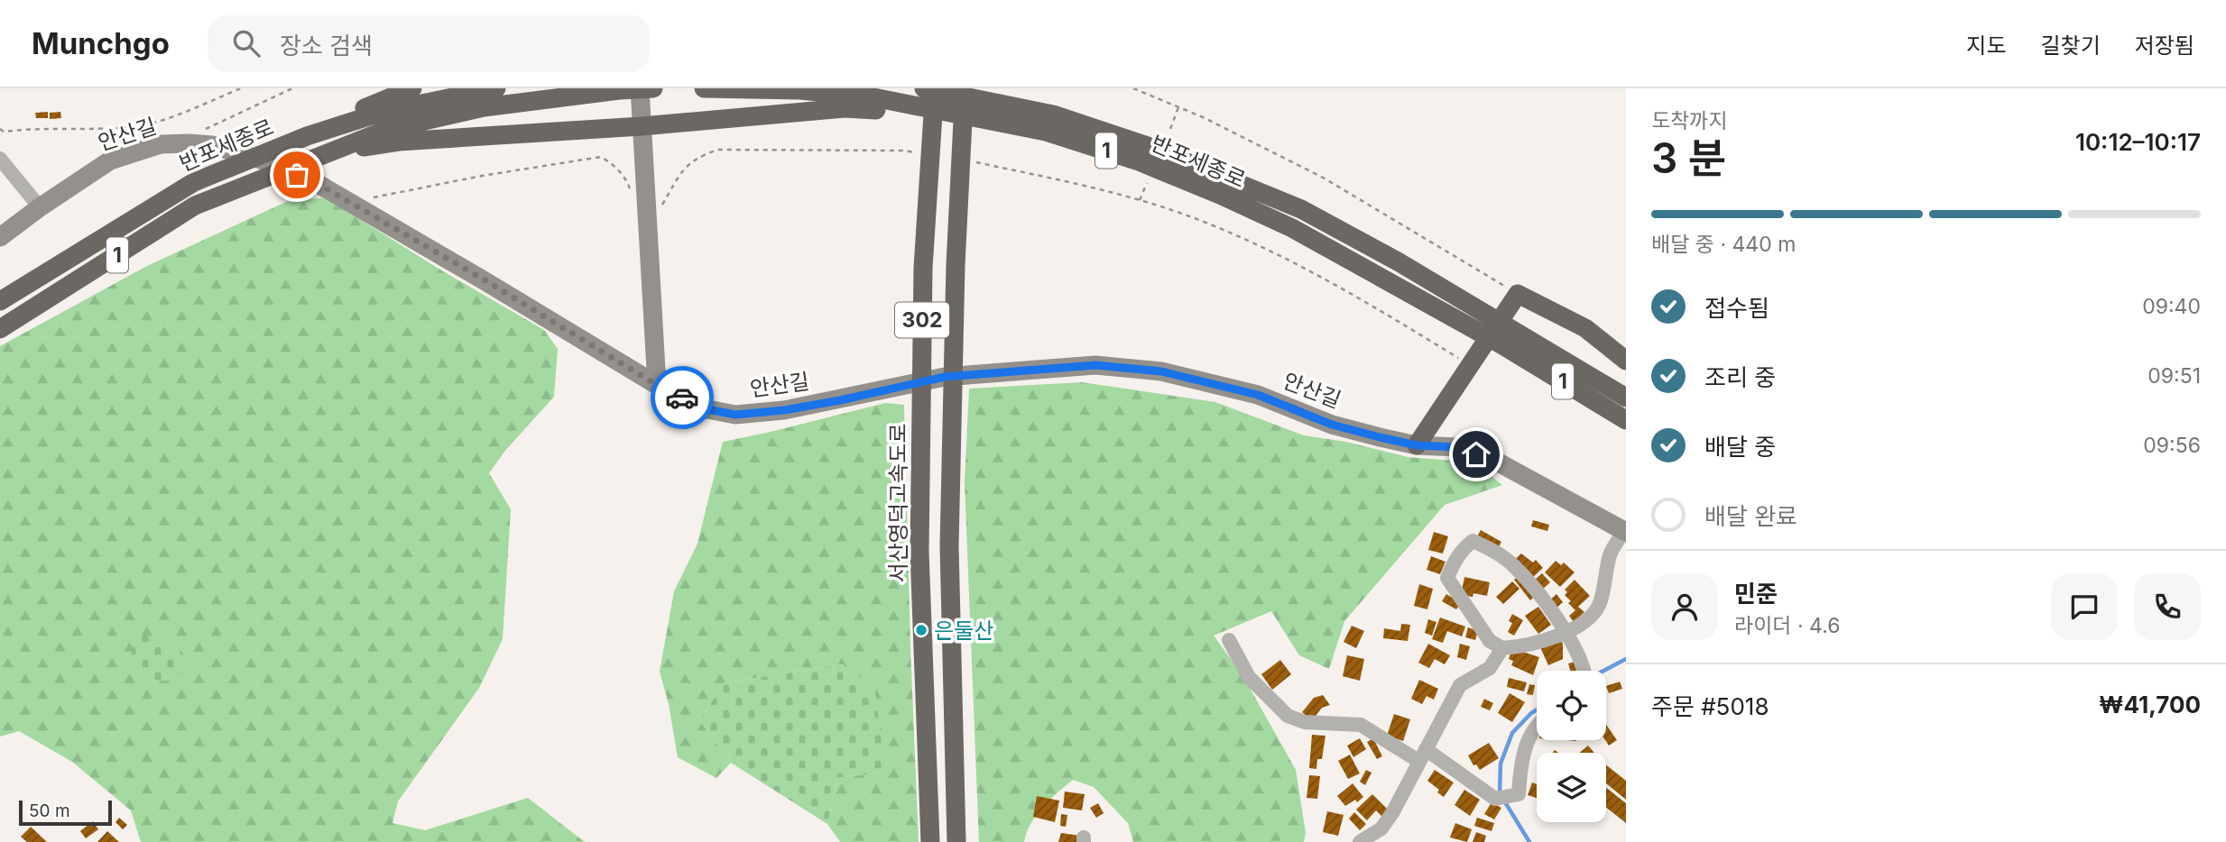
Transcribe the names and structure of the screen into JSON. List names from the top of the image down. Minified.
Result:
{"streets":{"highway":["반포세종로","1","302","서산영덕고속도로"],"street":["안산길"]},"crossings":[["반포세종로","302"]],"places":["은둘산"],"scale_bar":"50 m","page":{"header":"Munchgo","search":"장소 검색","nav":["지도","길찾기","저장됨"],"heading":["3 분","도착까지","10:12–10:17"],"panel":["민준","라이더 · 4.6","주문 #5018","₩41,700"],"bar":"배달 중 · 440 m","list":[["접수됨","09:40"],["조리 중","09:51"],["배달 중","09:56"],"배달 완료"],"scale":"50 m"}}
